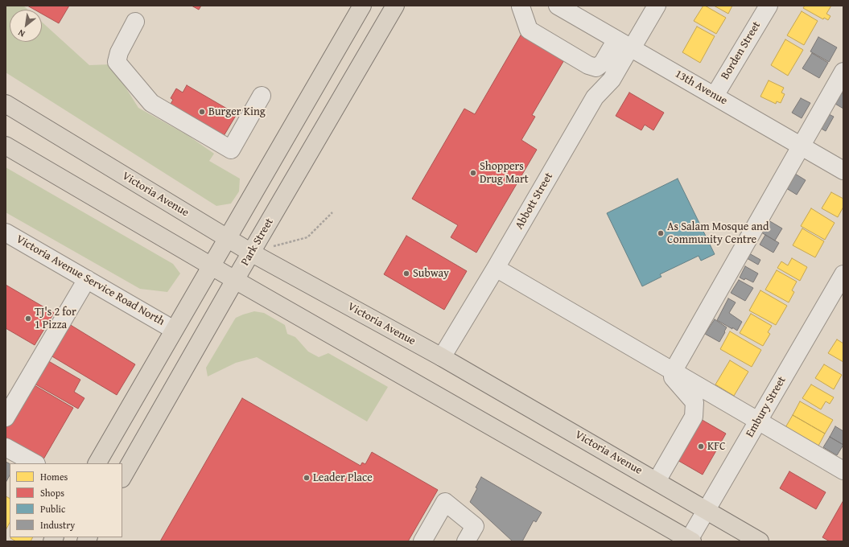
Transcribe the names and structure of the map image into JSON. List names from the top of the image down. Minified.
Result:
{"streets":{"main road":["Victoria Avenue","Park Street"],"street":["Borden Street","13th Avenue","Abbott Street","Victoria Avenue Service Road North","Embury Street"]},"crossings":[["Borden Street","13th Avenue"],["13th Avenue","Abbott Street"],["Victoria Avenue","Abbott Street"],["Victoria Avenue","Park Street"],["Victoria Avenue","Embury Street"]],"places":["Burger King","Shoppers Drug Mart","As Salam Mosque and Community Centre","Subway","TJ's 2 for 1 Pizza","KFC","Leader Place"],"legend":["Homes","Shops","Public","Industry"],"north":"bottom left"}
